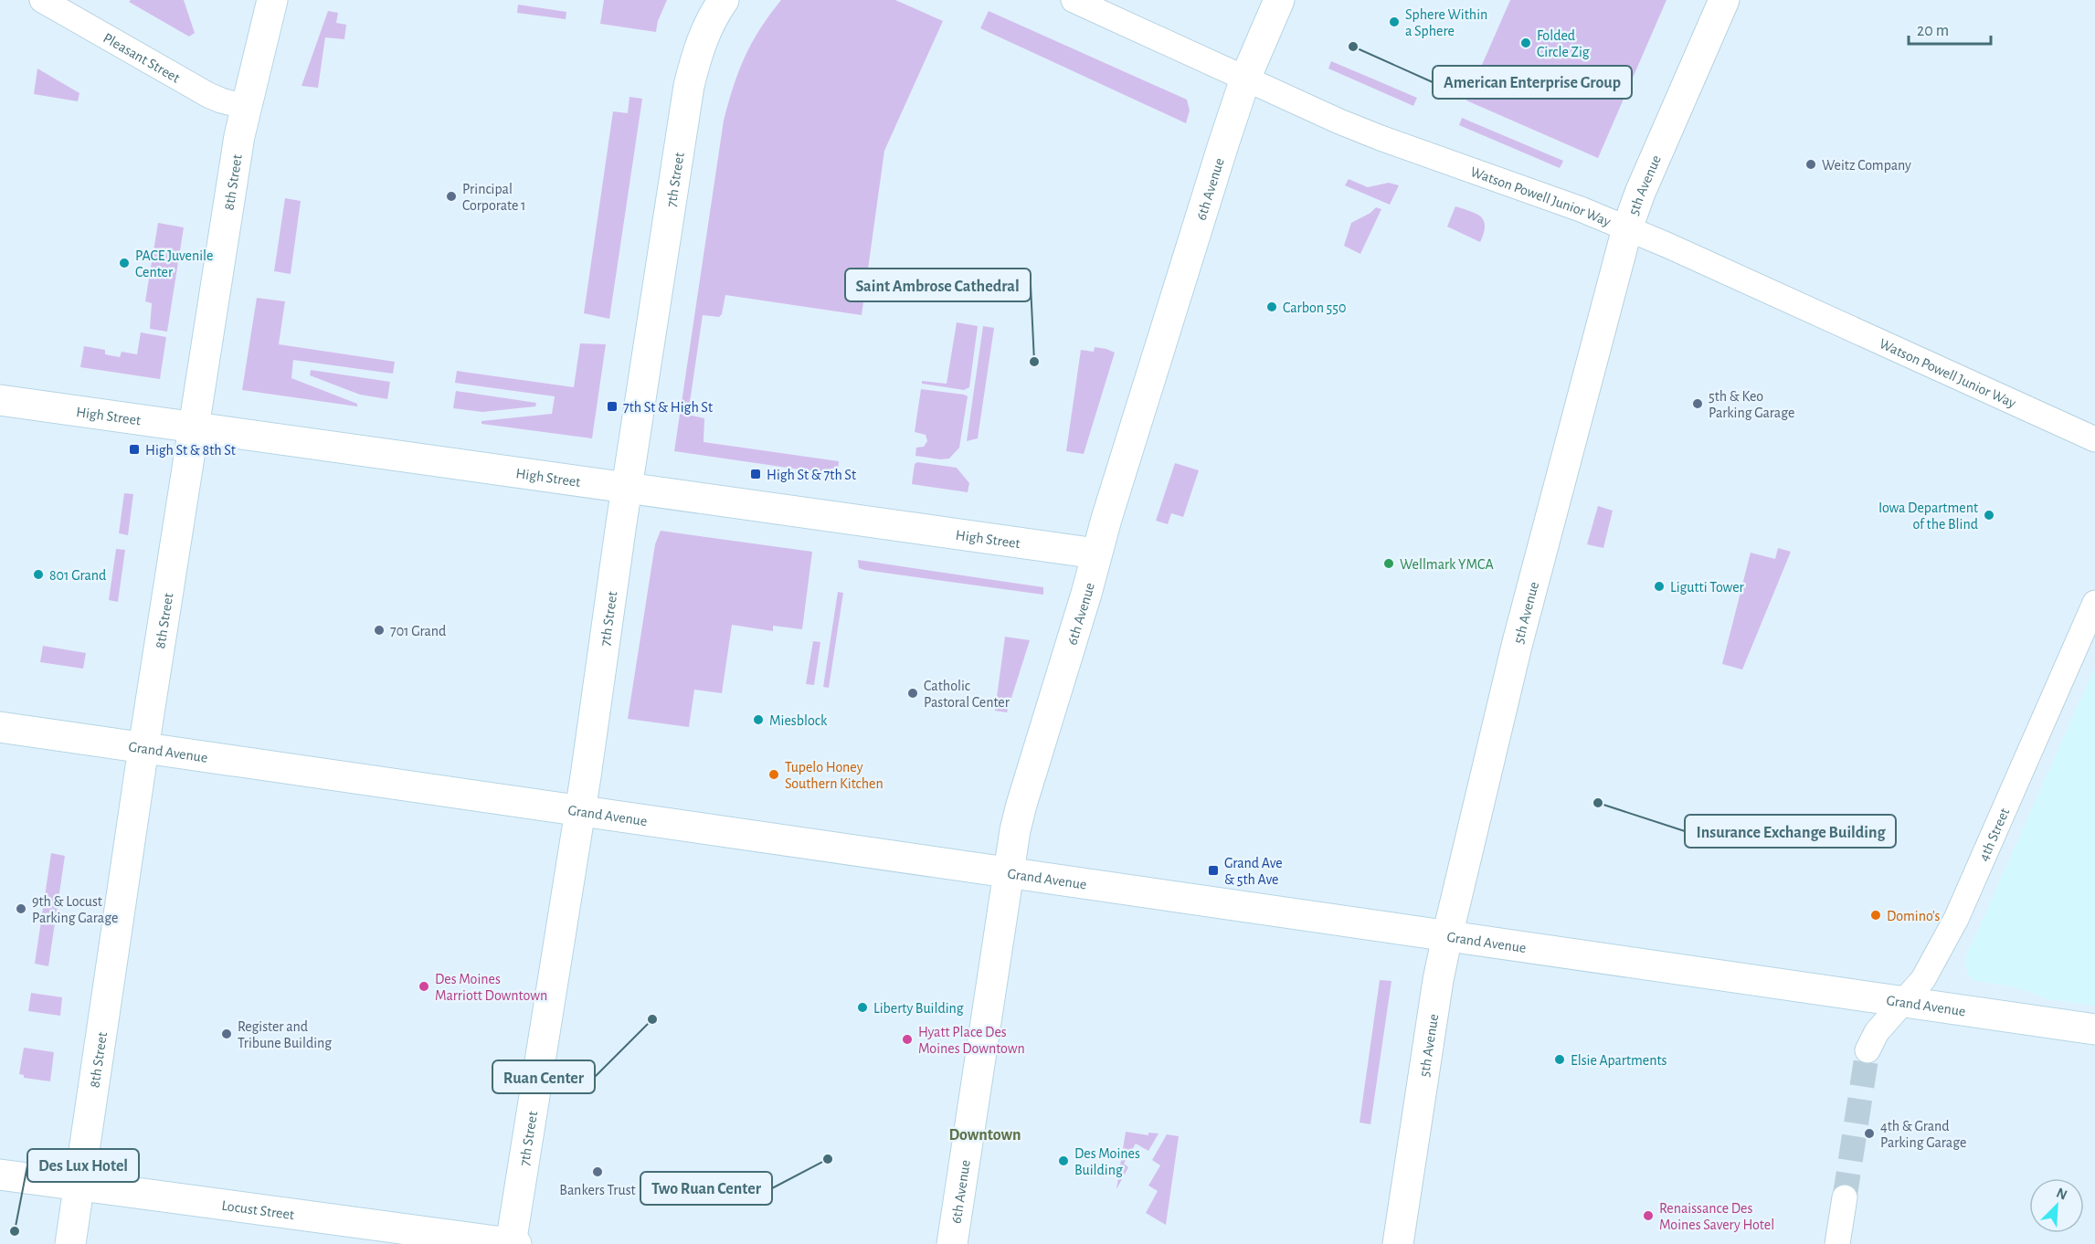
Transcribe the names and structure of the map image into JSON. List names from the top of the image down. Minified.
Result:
{"streets":{"main road":["7th Street","8th Street","5th Avenue","6th Avenue","High Street","Grand Avenue","Locust Street"],"street":["Pleasant Street","Watson Powell Junior Way","4th Street"]},"crossings":[["Pleasant Street","8th Street"],["7th Street","High Street"],["7th Street","Grand Avenue"],["7th Street","Locust Street"],["8th Street","High Street"],["8th Street","Grand Avenue"],["8th Street","Locust Street"],["5th Avenue","Watson Powell Junior Way"],["5th Avenue","Grand Avenue"],["6th Avenue","Watson Powell Junior Way"],["6th Avenue","High Street"],["6th Avenue","Grand Avenue"],["Grand Avenue","4th Street"]],"districts":["Downtown"],"places":{"other":["Sphere Within a Sphere","Folded Circle Zig","American Enterprise Group","Weitz Company","Principal Corporate 1","PACE Juvenile Center","Carbon 550","Saint Ambrose Cathedral","5th & Keo Parking Garage","Iowa Department of the Blind","Wellmark YMCA","801 Grand","Ligutti Tower","701 Grand","Catholic Pastoral Center","Miesblock","Tupelo Honey Southern Kitchen","Insurance Exchange Building","9th & Locust Parking Garage","Domino's","Des Moines Marriott Downtown","Liberty Building","Ruan Center","Register and Tribune Building","Hyatt Place Des Moines Downtown","Elsie Apartments","4th & Grand Parking Garage","Two Ruan Center","Des Moines Building","Bankers Trust","Renaissance Des Moines Savery Hotel","Des Lux Hotel"],"transit":["7th St & High St","High St & 8th St","High St & 7th St","Grand Ave & 5th Ave"]},"scale_bar":"20 m","north":"top right"}
